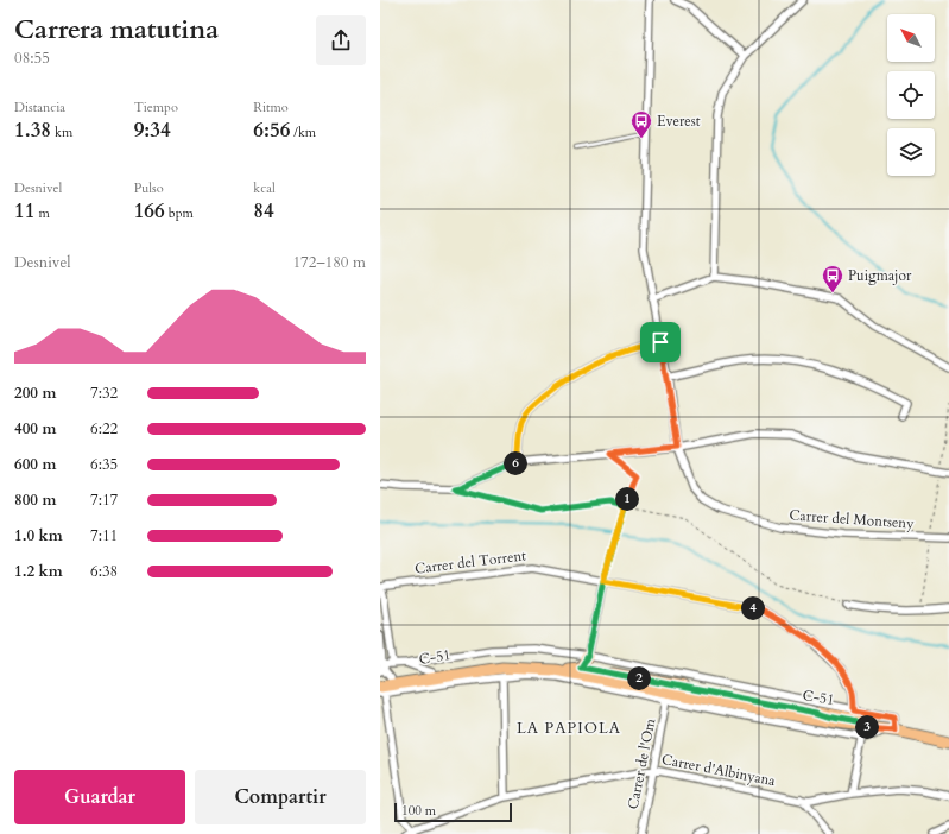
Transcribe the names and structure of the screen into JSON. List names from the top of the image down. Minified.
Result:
{"streets":{"main road":["C-51"],"street":["Carrer del Montseny","Carrer del Torrent","Carrer de l'Om","Carrer d'Albinyana"]},"crossings":[["Carrer del Torrent","C-51"],["C-51","Carrer de l'Om"],["Carrer de l'Om","Carrer d'Albinyana"]],"districts":["LA PAPIOLA"],"places":{"bus stop":["Everest","Puigmajor"]},"scale_bar":"100 m","north":"top left","page":{"heading":["Carrera matutina","08:55"],"stats":[["Distancia","1.38 km"],["Tiempo","9:34"],["Ritmo","6:56 /km"],["Desnivel","11 m"],["Pulso","166 bpm"],["kcal","84"]],"chart":["Desnivel","172–180 m"],"list":[{"name":"200 m","note":"7:32"},{"name":"400 m","note":"6:22"},{"name":"600 m","note":"6:35"},{"name":"800 m","note":"7:17"},{"name":"1.0 km","note":"7:11"},{"name":"1.2 km","note":"6:38"}],"pins":["6","1","4","2","3"],"buttons":["Guardar","Compartir"],"scale":"100 m"}}
